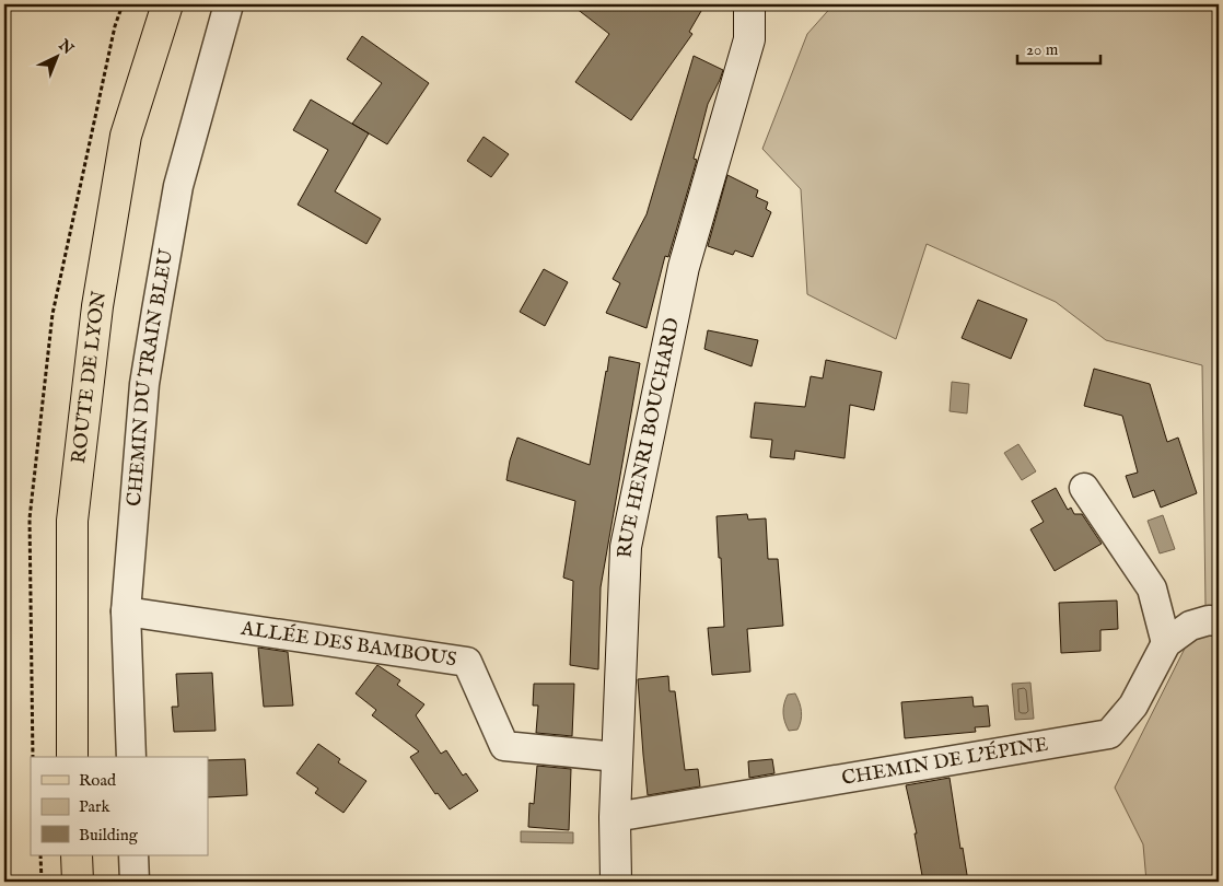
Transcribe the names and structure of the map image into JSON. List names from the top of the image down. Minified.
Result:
{"streets":{"main road":["ROUTE DE LYON"],"street":["CHEMIN DU TRAIN BLEU","RUE HENRI BOUCHARD","ALLÉE DES BAMBOUS","CHEMIN DE L'ÉPINE"]},"crossings":[["CHEMIN DU TRAIN BLEU","ALLÉE DES BAMBOUS"],["RUE HENRI BOUCHARD","ALLÉE DES BAMBOUS"],["RUE HENRI BOUCHARD","CHEMIN DE L'ÉPINE"]],"legend":["Road","Park","Building"],"scale_bar":"20 m","north":"top right"}
